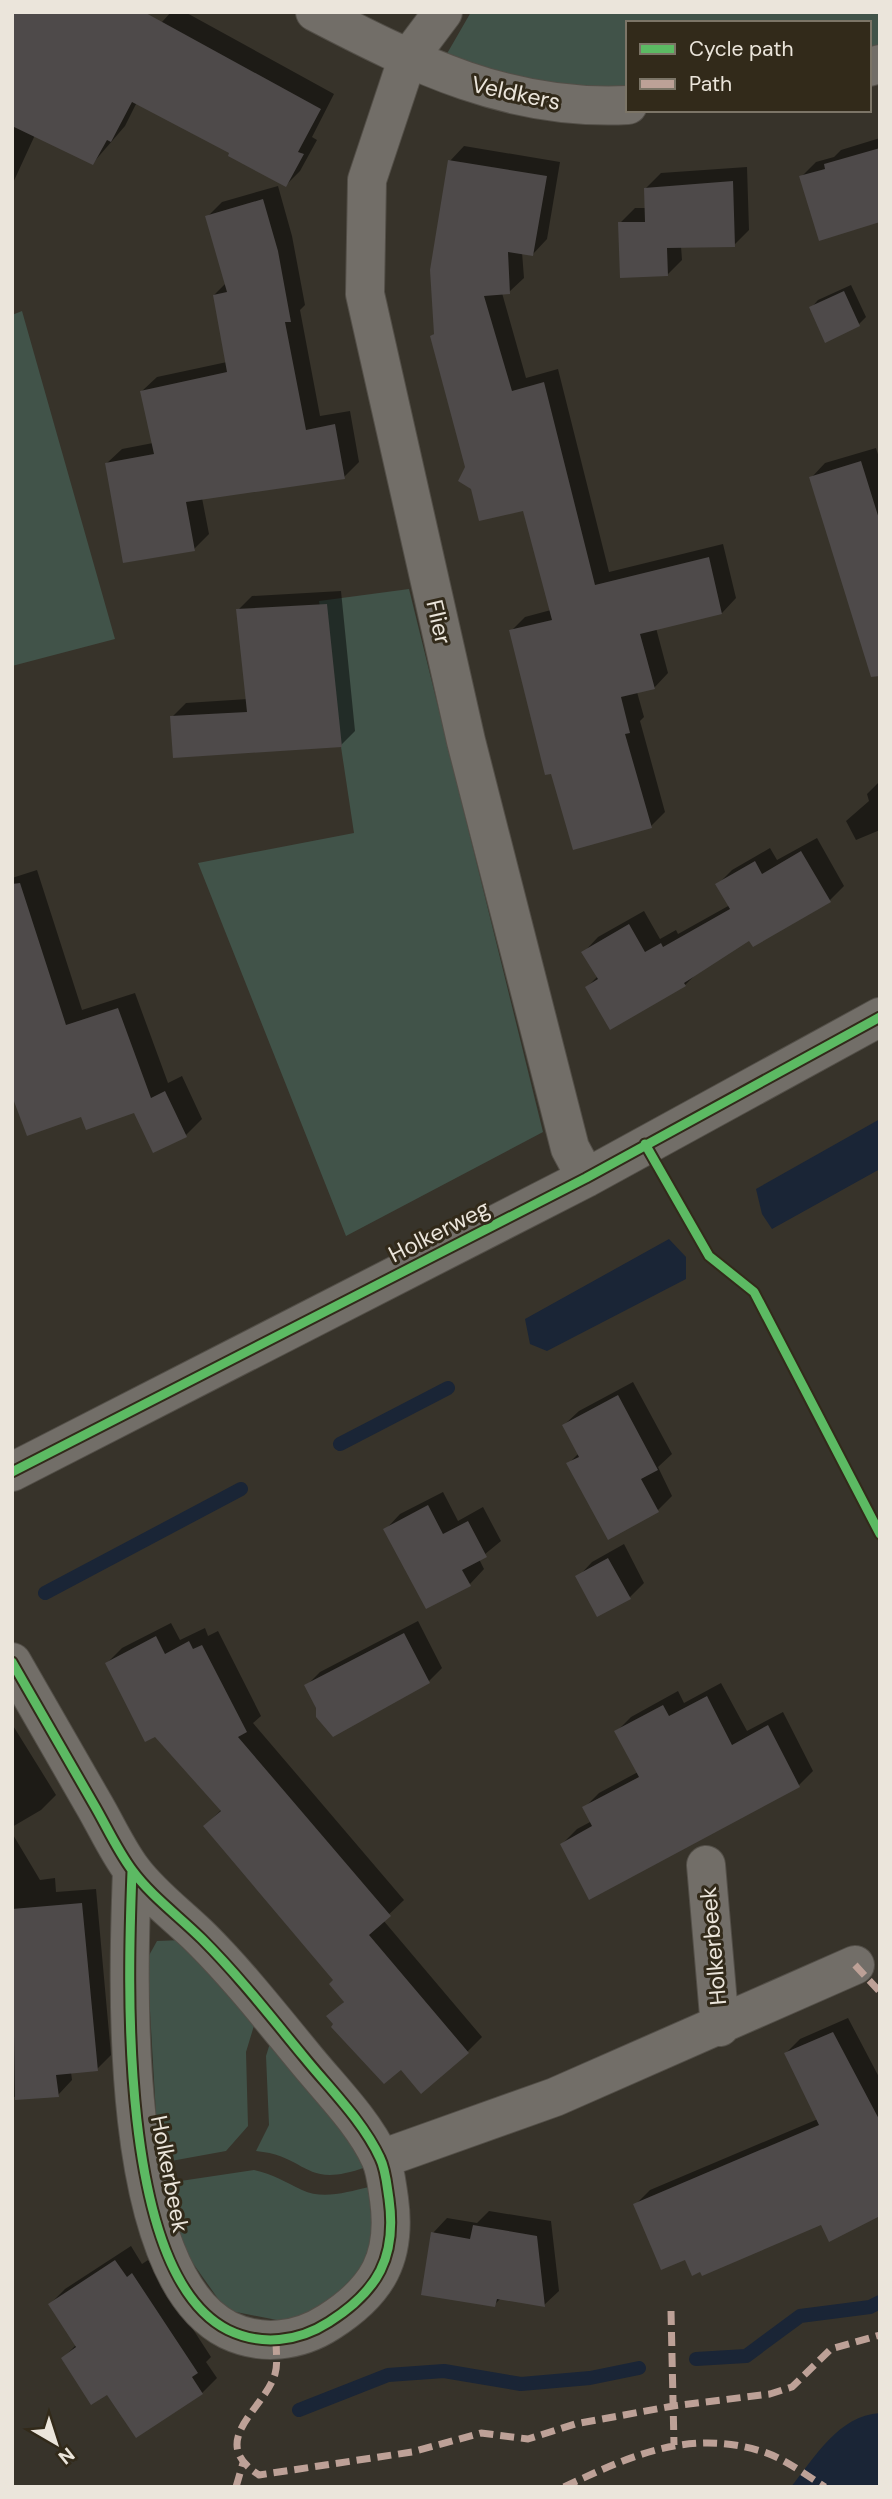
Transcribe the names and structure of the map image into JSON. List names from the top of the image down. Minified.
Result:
{"streets":{"street":["Veldkers","Flier","Holkerweg","Holkerbeek"]},"crossings":[["Veldkers","Flier"],["Flier","Holkerweg"]],"legend":["Cycle path","Path"],"north":"bottom right"}
